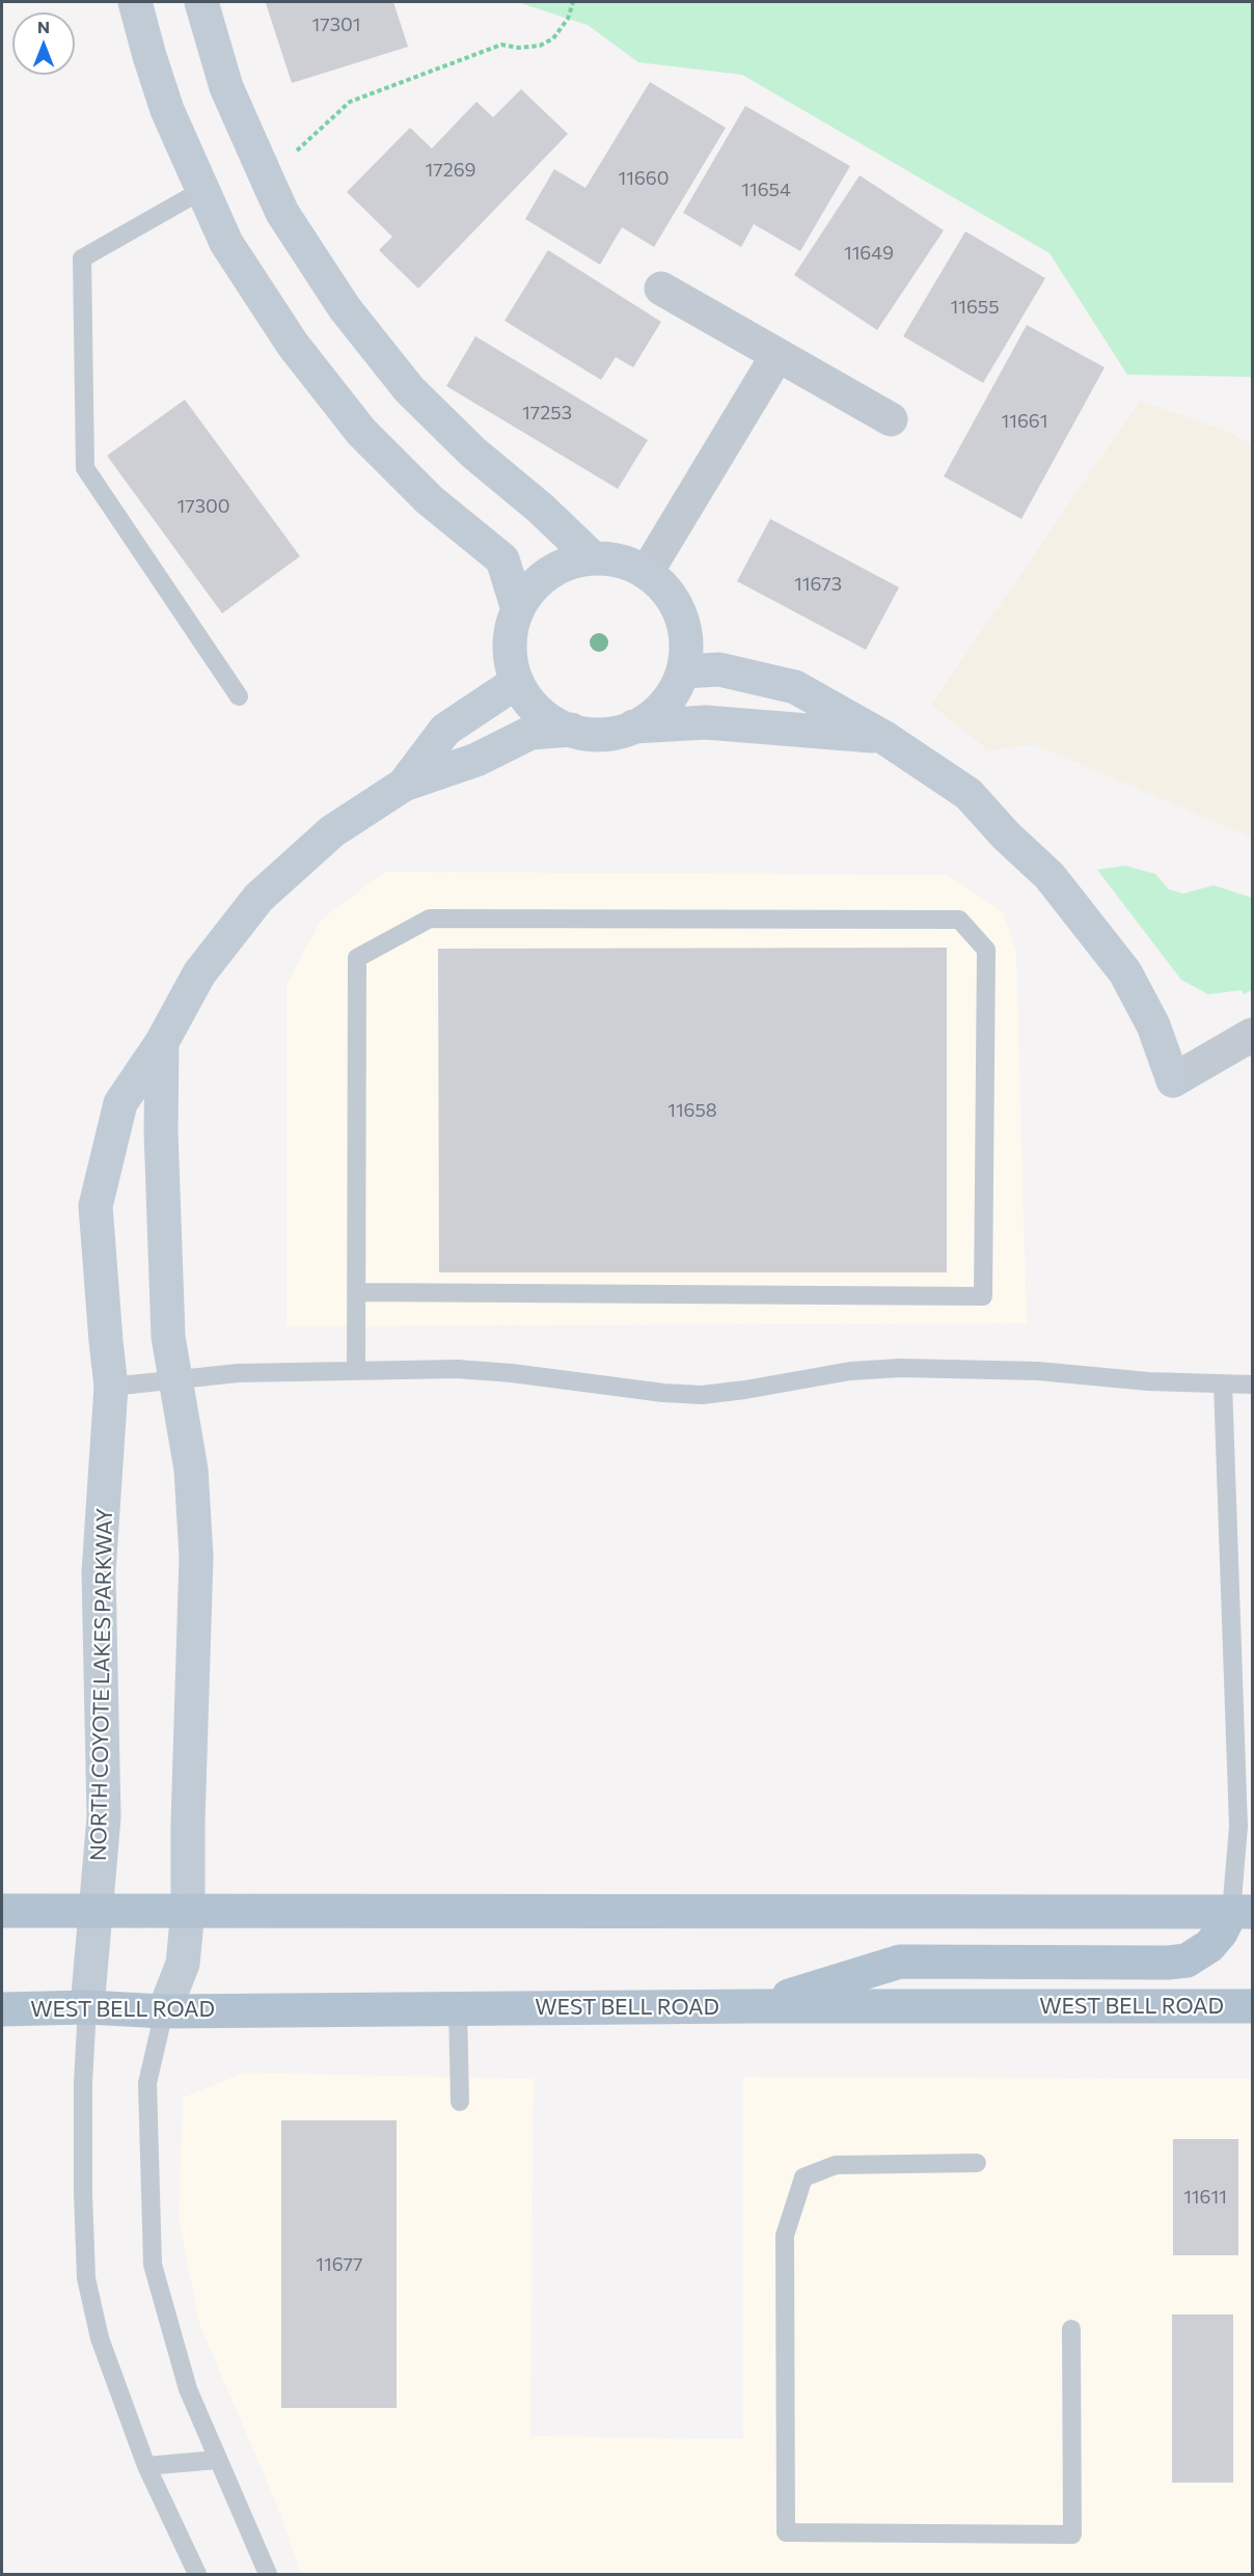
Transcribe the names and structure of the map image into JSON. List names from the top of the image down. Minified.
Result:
{"streets":{"main road":["WEST BELL ROAD"],"street":["NORTH COYOTE LAKES PARKWAY"]},"crossings":[["NORTH COYOTE LAKES PARKWAY","WEST BELL ROAD"]],"house_numbers":["17301","17269","11660","11654","11649","11655","17253","11661","17300","11673","11658","11611","11677"],"north":"top"}
